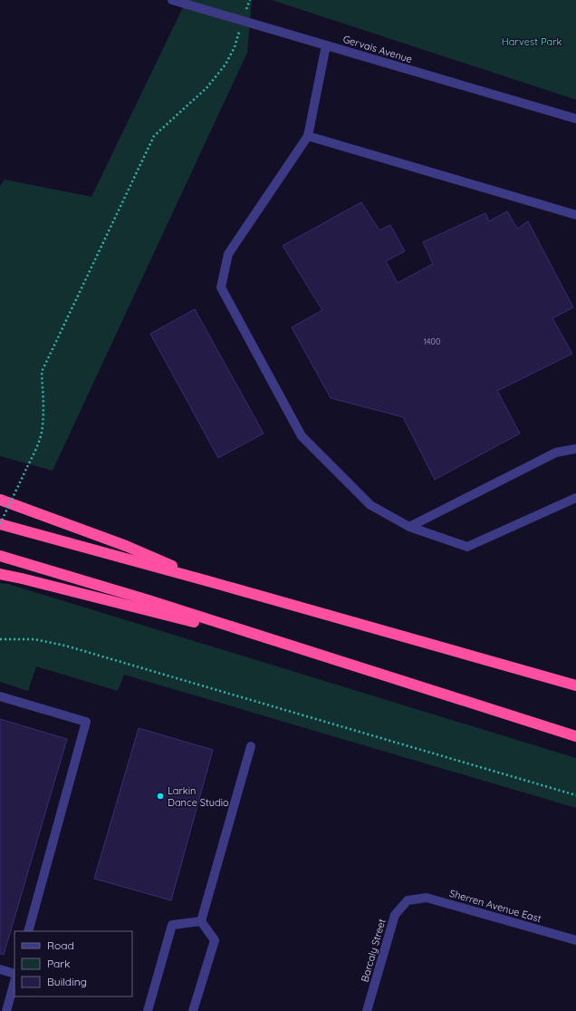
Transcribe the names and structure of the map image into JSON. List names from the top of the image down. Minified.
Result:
{"streets":{"street":["Gervais Avenue","Sherren Avenue East","Barcaly Street"]},"crossings":[["Sherren Avenue East","Barcaly Street"]],"parks":["Harvest Park"],"places":["Larkin Dance Studio"],"house_numbers":["1400"],"legend":["Road","Park","Building"]}
